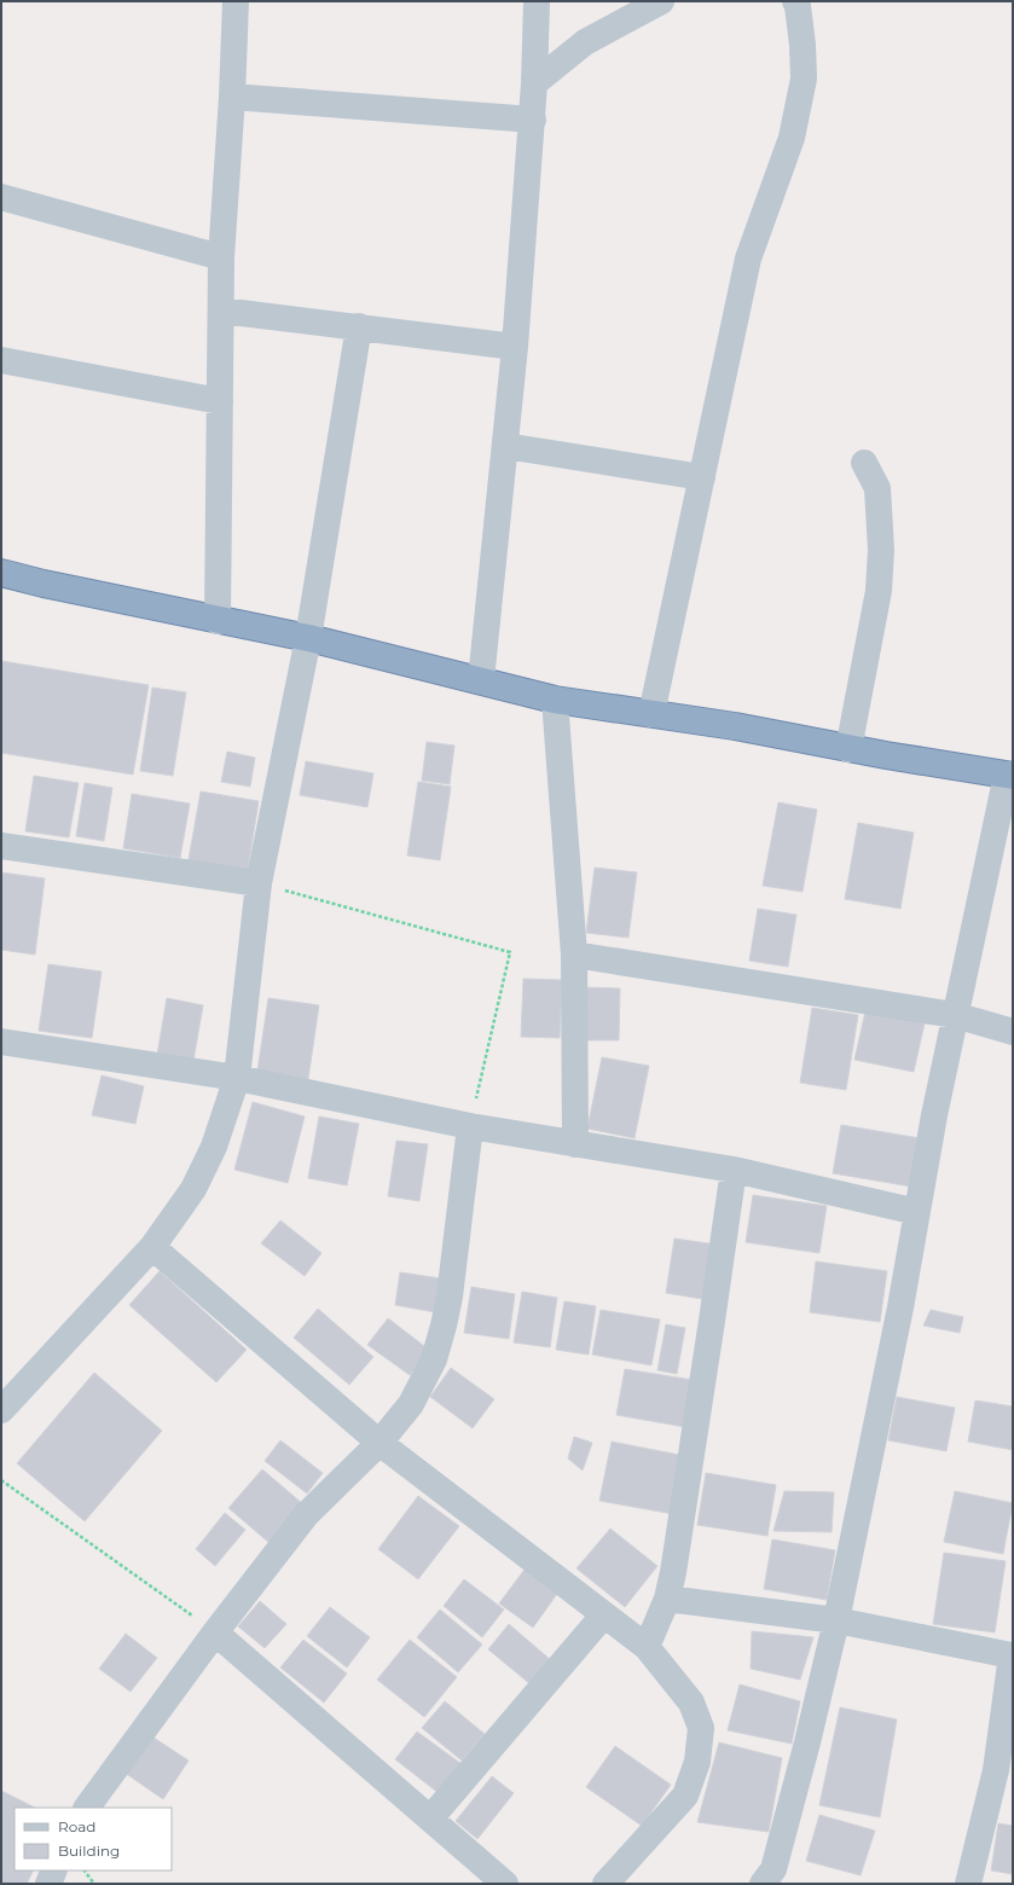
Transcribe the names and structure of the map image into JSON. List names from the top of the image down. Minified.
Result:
{"legend":["Road","Building"]}
